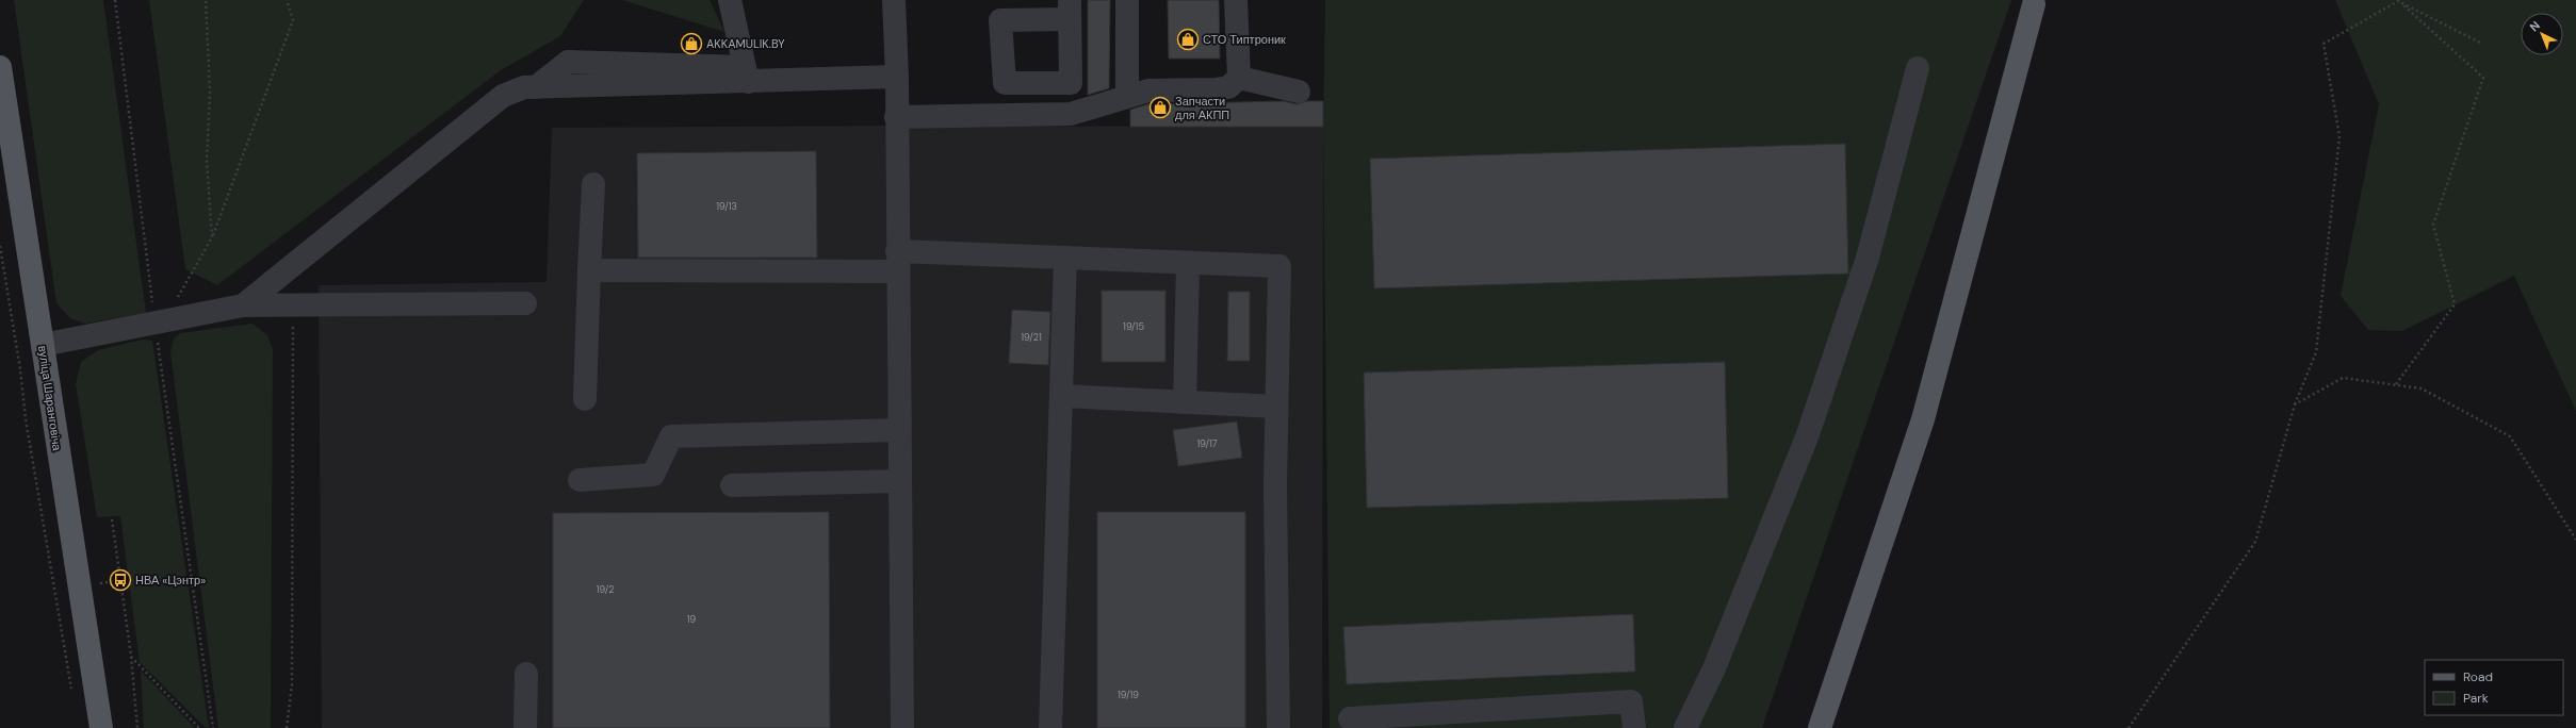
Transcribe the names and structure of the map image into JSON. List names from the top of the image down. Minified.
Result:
{"streets":{"main road":["вуліца Шаранговіча"]},"places":{"shop":["СТО Типтроник","AKKAMULIK.BY","Запчасти для АКПП"],"bus stop":["НВА «Цэнтр»"]},"house_numbers":["19/13","19/15","19/21","19/17","19/2","19","19/19"],"legend":["Road","Park"],"north":"top left"}
